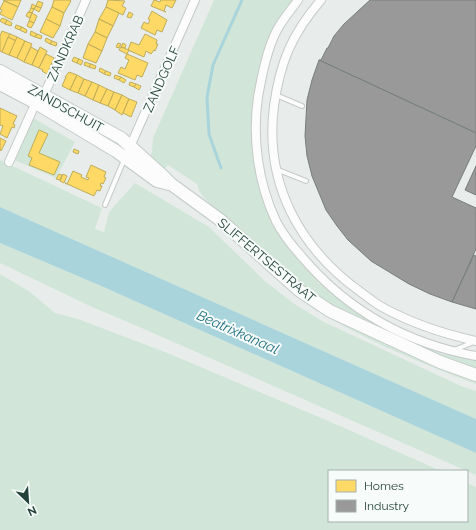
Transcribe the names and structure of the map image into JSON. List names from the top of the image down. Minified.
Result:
{"streets":{"street":["ZANDKRAB","ZANDGOLF","ZANDSCHUIT","SLIFFERTSESTRAAT"]},"crossings":[["ZANDKRAB","ZANDSCHUIT"],["ZANDGOLF","ZANDSCHUIT"],["ZANDGOLF","SLIFFERTSESTRAAT"],["ZANDSCHUIT","SLIFFERTSESTRAAT"]],"water":["Beatrixkanaal"],"legend":["Homes","Industry"],"north":"bottom right"}
